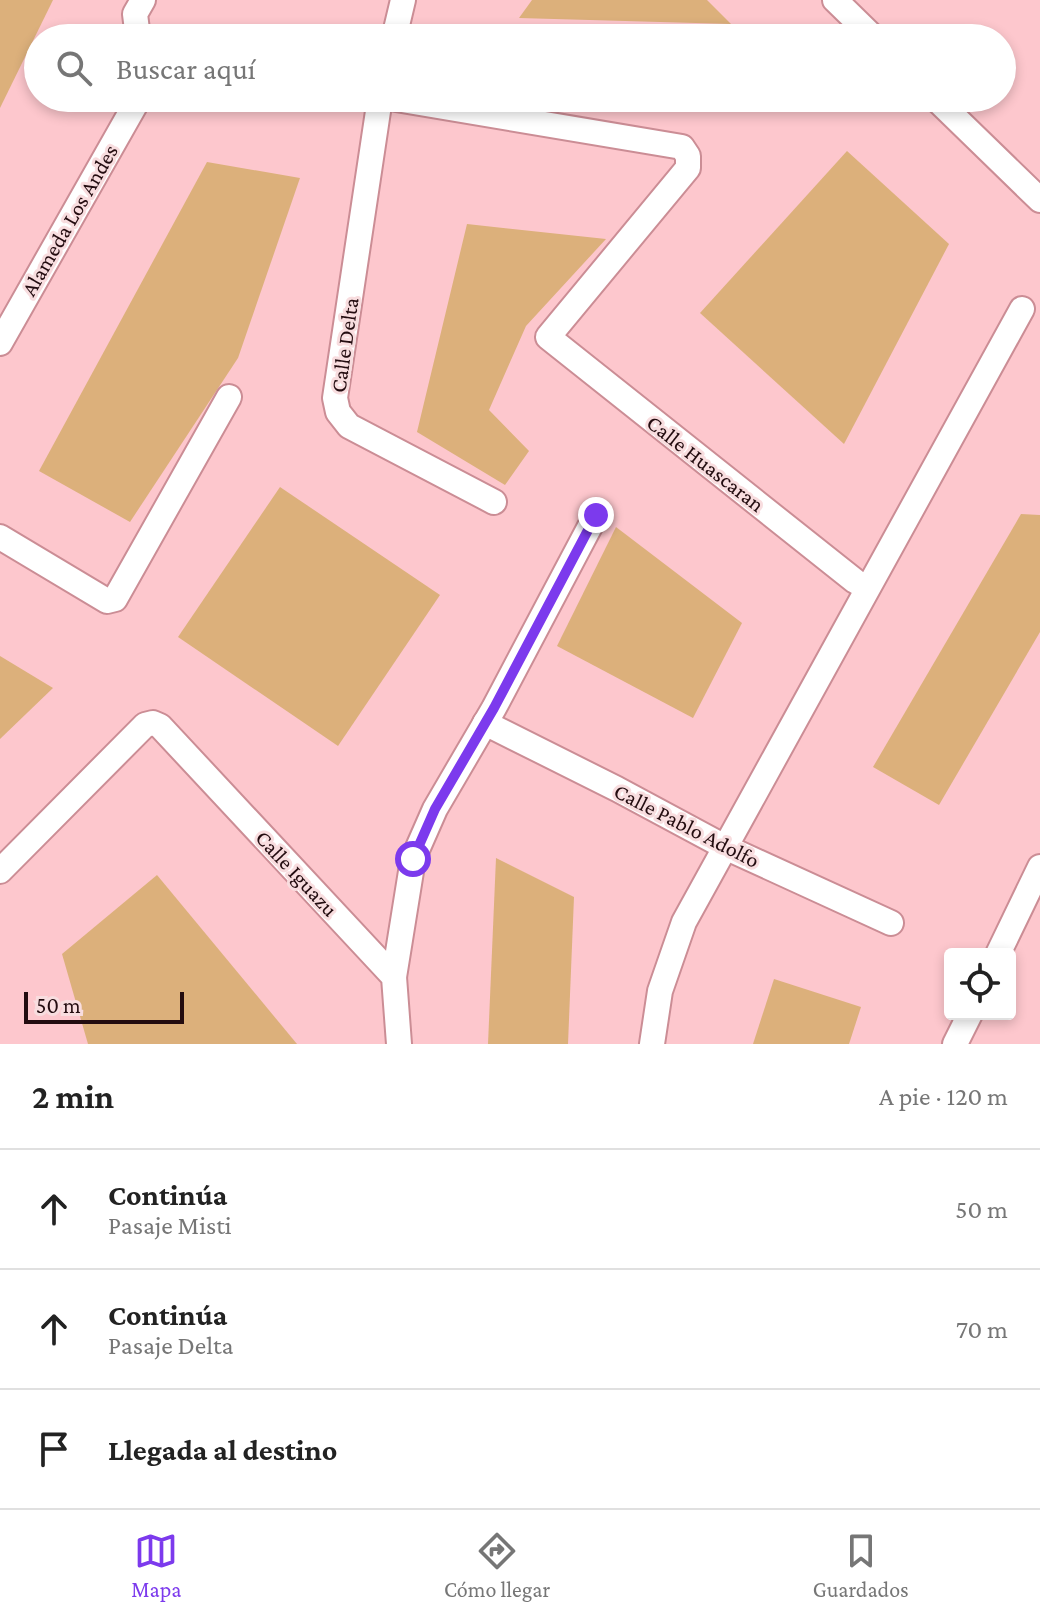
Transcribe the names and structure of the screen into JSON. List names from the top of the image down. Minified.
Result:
{"streets":{"street":["Alameda Los Andes","Calle Delta","Calle Huascaran","Calle Pablo Adolfo","Calle Iguazu"]},"scale_bar":"50 m","page":{"search":"Buscar aquí","scale":"50 m","heading":["2 min","A pie · 120 m"],"list":[["Continúa","Pasaje Misti","50 m"],["Continúa","Pasaje Delta","70 m"],"Llegada al destino"],"nav":["Mapa","Cómo llegar","Guardados"]}}
